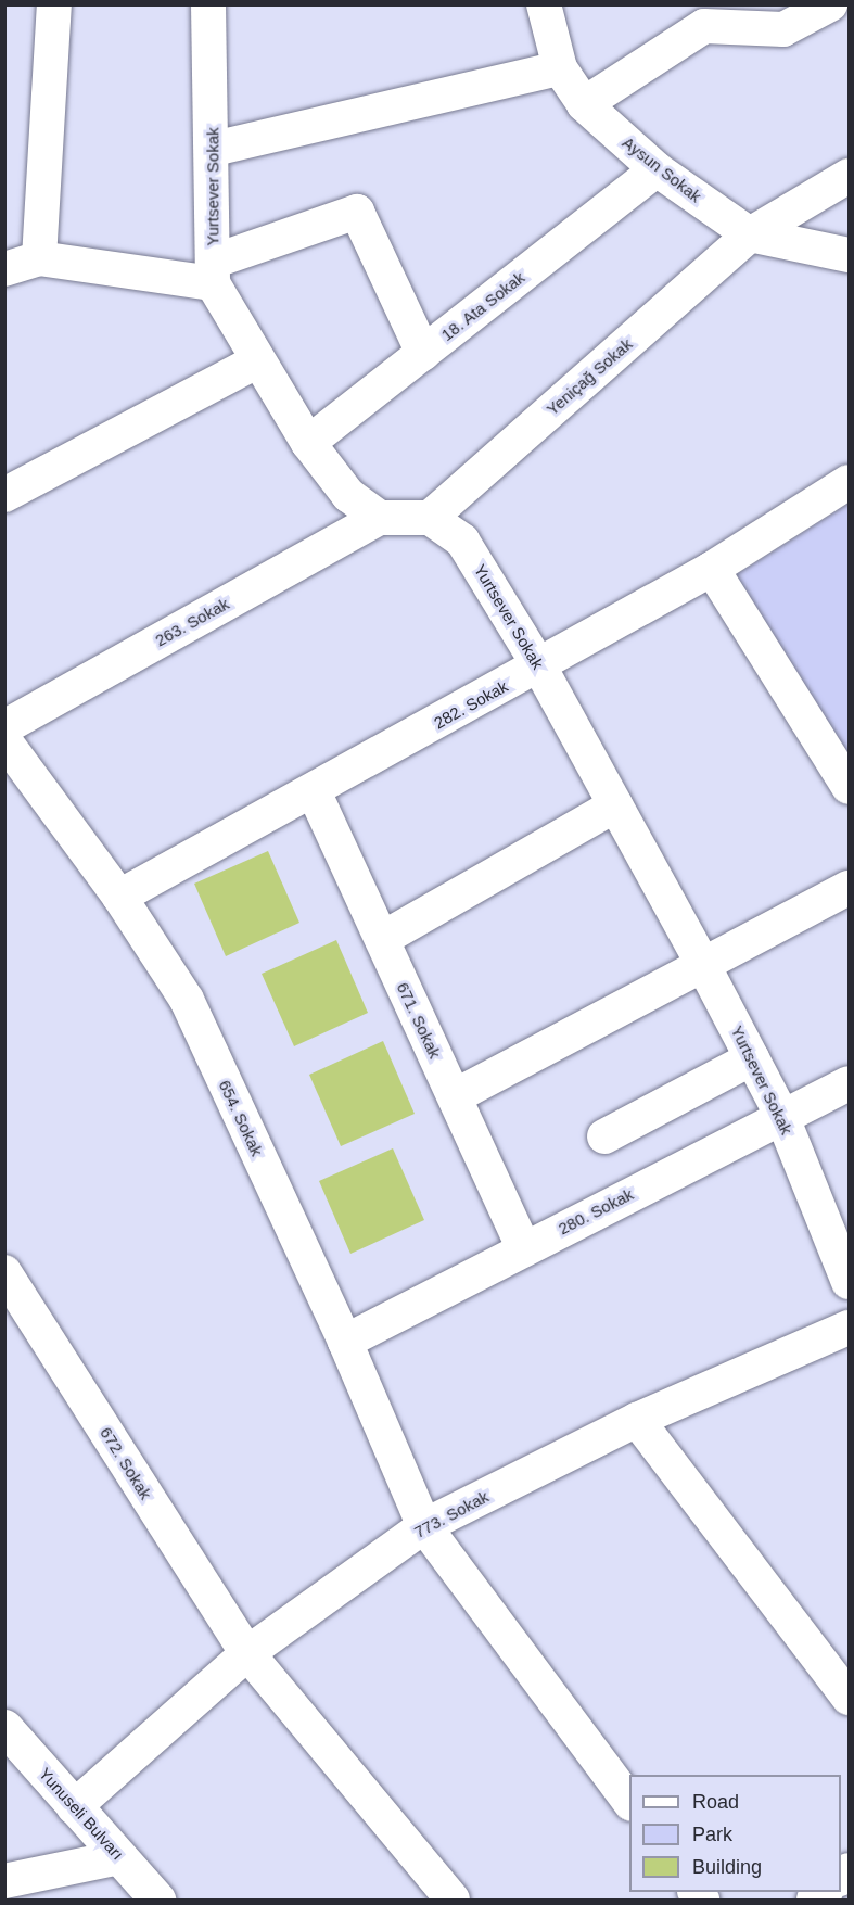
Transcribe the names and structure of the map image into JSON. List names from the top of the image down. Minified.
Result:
{"streets":{"main road":["Yunuseli Bulvarı"],"street":["Aysun Sokak","Yurtsever Sokak","18. Ata Sokak","Yeniçağ Sokak","263. Sokak","282. Sokak","671. Sokak","654. Sokak","280. Sokak","672. Sokak","773. Sokak"]},"crossings":[["Aysun Sokak","18. Ata Sokak"],["Aysun Sokak","Yeniçağ Sokak"],["Yurtsever Sokak","18. Ata Sokak"],["Yurtsever Sokak","Yeniçağ Sokak"],["Yurtsever Sokak","263. Sokak"],["Yurtsever Sokak","282. Sokak"],["Yurtsever Sokak","280. Sokak"],["282. Sokak","671. Sokak"],["282. Sokak","654. Sokak"],["671. Sokak","280. Sokak"],["654. Sokak","280. Sokak"],["654. Sokak","773. Sokak"],["672. Sokak","773. Sokak"],["773. Sokak","Yunuseli Bulvarı"]],"legend":["Road","Park","Building"]}
